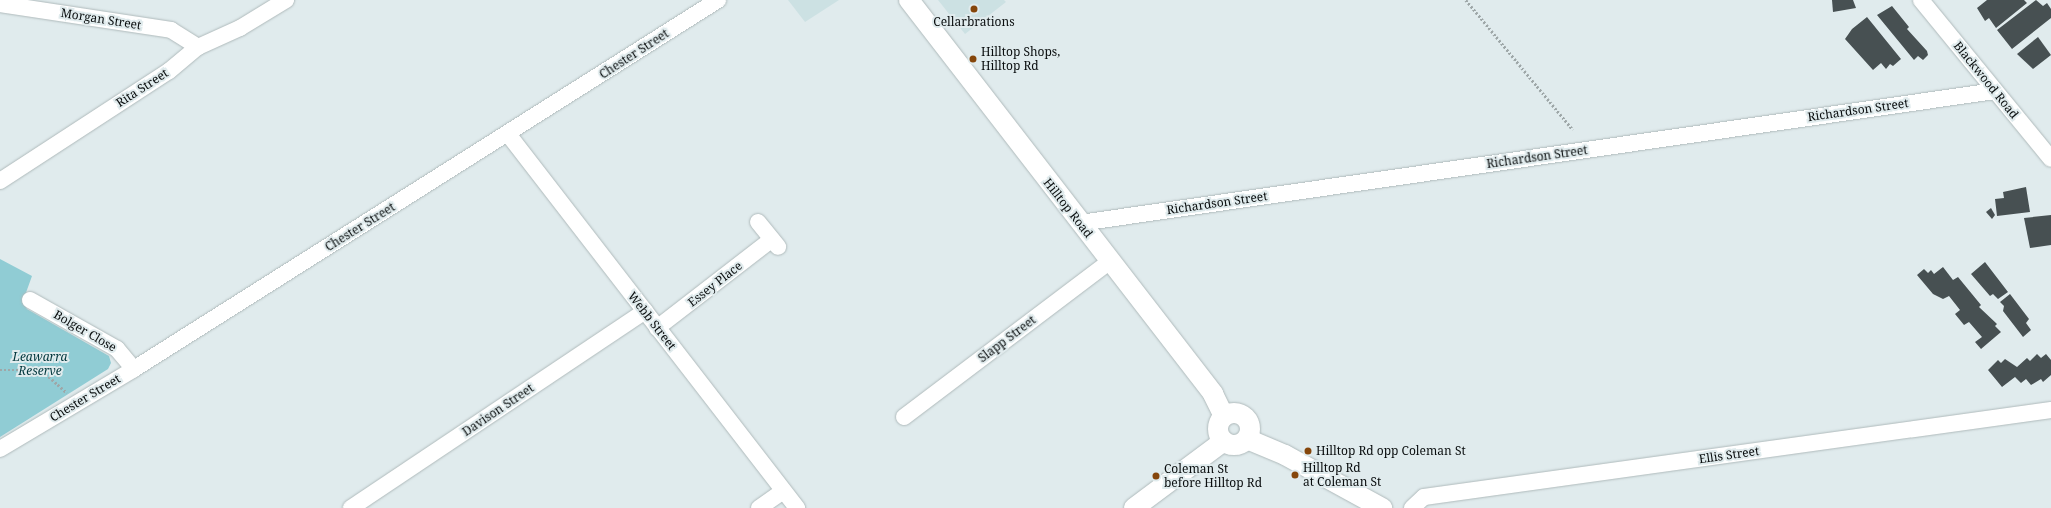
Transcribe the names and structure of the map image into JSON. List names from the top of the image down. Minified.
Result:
{"streets":{"street":["Morgan Street","Chester Street","Blackwood Road","Rita Street","Richardson Street","Hilltop Road","Essey Place","Webb Street","Bolger Close","Slapp Street","Davison Street","Ellis Street"]},"crossings":[["Morgan Street","Rita Street"],["Chester Street","Webb Street"],["Chester Street","Bolger Close"],["Blackwood Road","Richardson Street"],["Richardson Street","Hilltop Road"],["Hilltop Road","Slapp Street"],["Essey Place","Webb Street"],["Webb Street","Davison Street"]],"parks":["Leawarra Reserve"],"places":["Cellarbrations","Hilltop Shops, Hilltop Rd","Hilltop Rd opp Coleman St","Hilltop Rd at Coleman St","Coleman St before Hilltop Rd"]}
